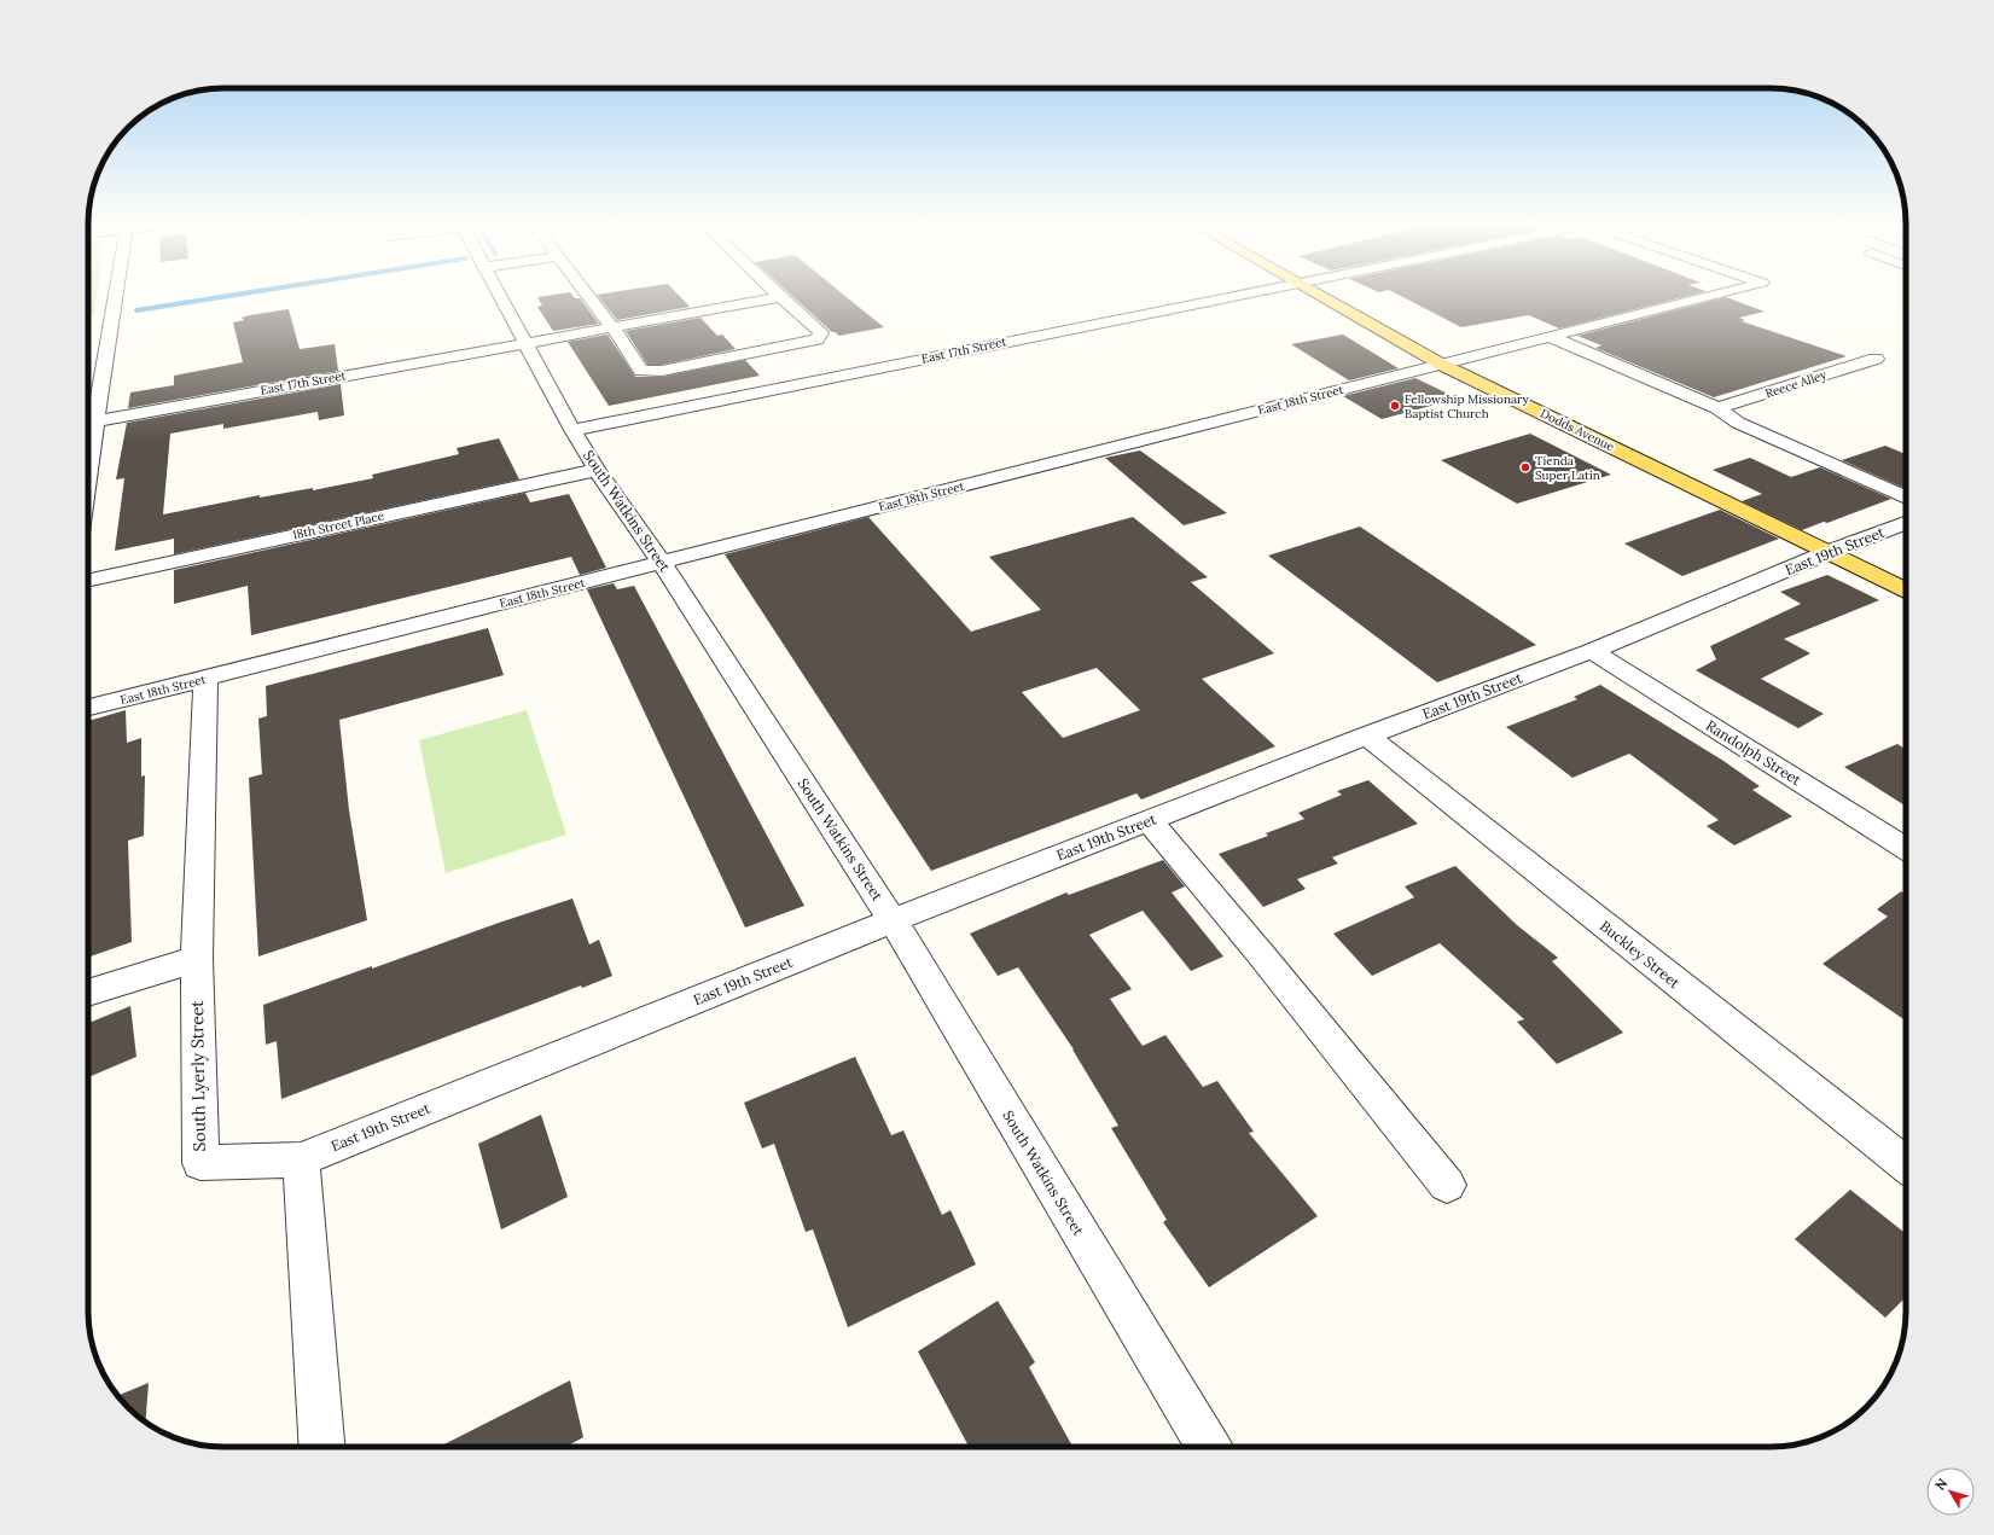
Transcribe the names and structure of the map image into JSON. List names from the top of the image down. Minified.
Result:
{"streets":{"main road":["Dodds Avenue"],"street":["East 17th Street","Reece Alley","East 18th Street","South Watkins Street","18th Street Place","East 19th Street","Randolph Street","Buckley Street","South Lyerly Street"]},"crossings":[["East 17th Street","South Watkins Street"],["East 18th Street","Dodds Avenue"],["East 18th Street","South Watkins Street"],["East 18th Street","South Lyerly Street"],["Dodds Avenue","East 19th Street"],["South Watkins Street","18th Street Place"],["South Watkins Street","East 19th Street"],["East 19th Street","Randolph Street"],["East 19th Street","Buckley Street"],["East 19th Street","South Lyerly Street"]],"places":["Fellowship Missionary Baptist Church","Tienda Super Latin"],"north":"top left"}
